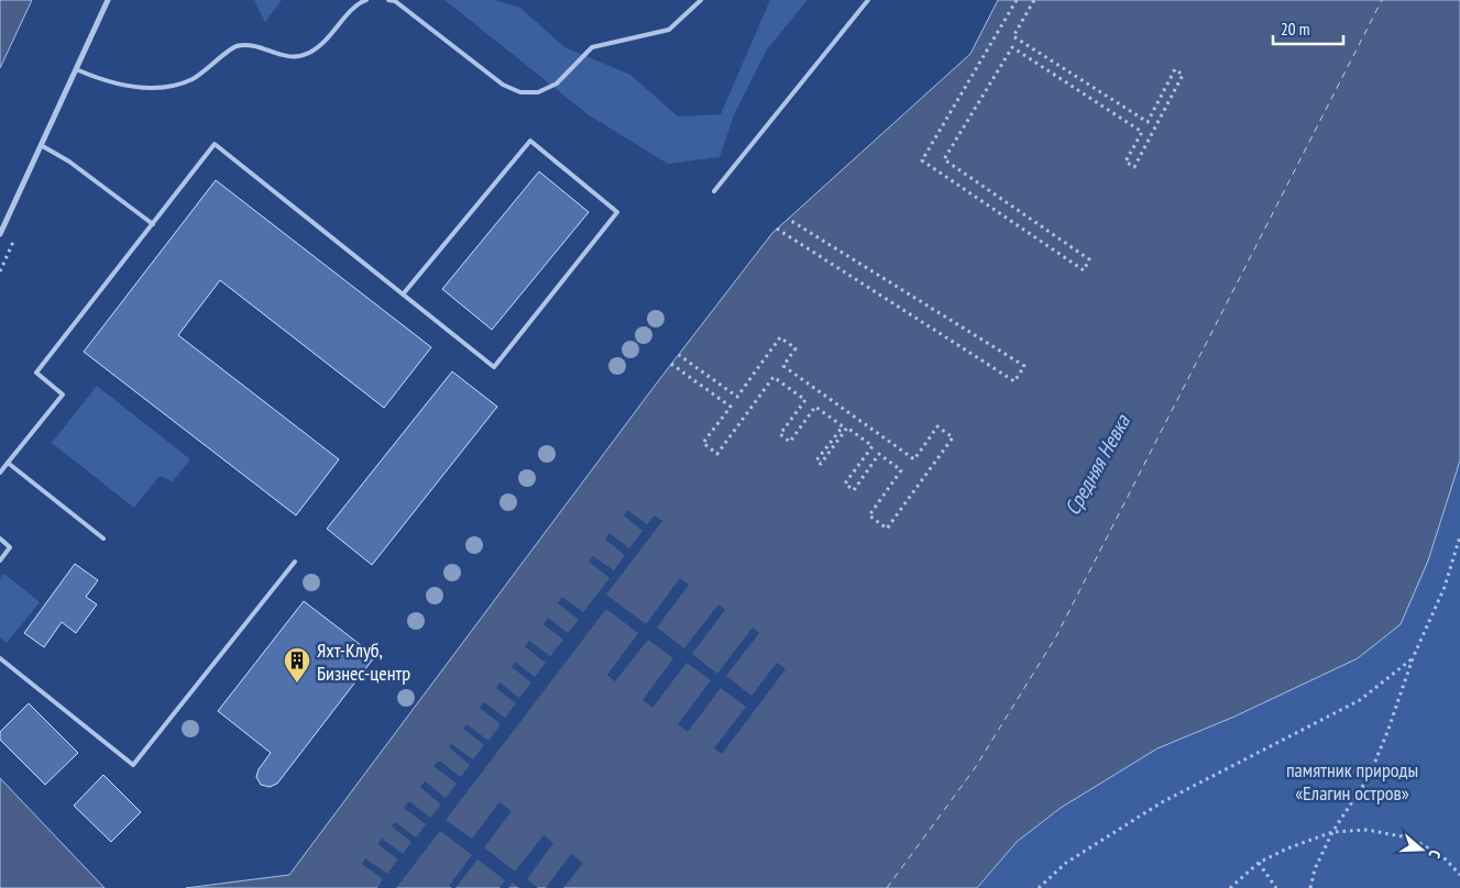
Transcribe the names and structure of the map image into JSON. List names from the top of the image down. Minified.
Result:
{"water":["Средняя Невка"],"parks":["памятник природы «Елагин остров»"],"places":{"building":["Яхт-Клуб, Бизнес-центр"]},"scale_bar":"20 m","north":"right"}
